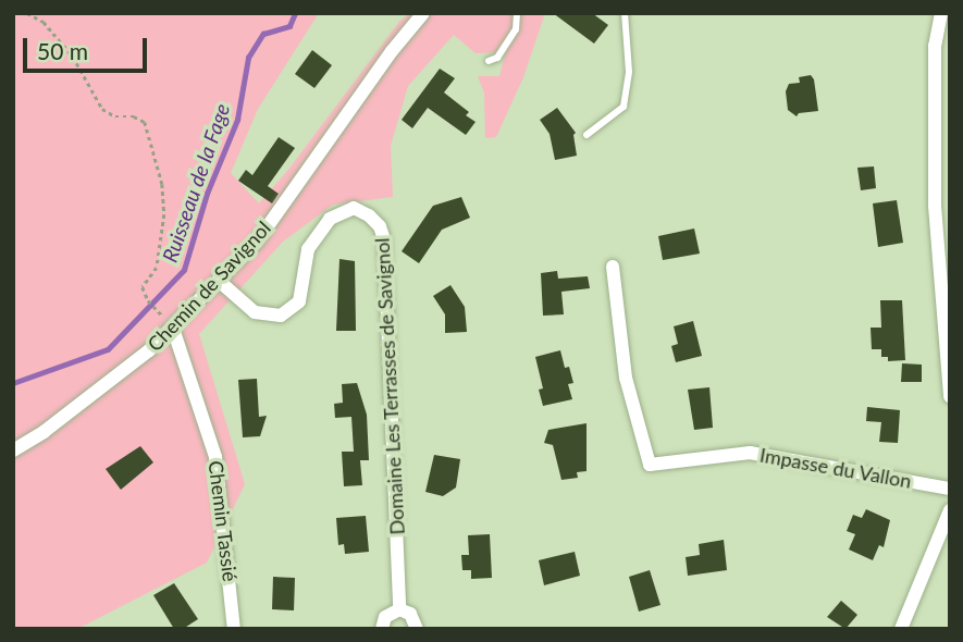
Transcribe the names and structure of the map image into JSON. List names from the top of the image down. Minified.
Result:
{"streets":{"street":["Chemin de Savignol","Domaine Les Terrasses de Savignol","Impasse du Vallon","Chemin Tassié"]},"crossings":[["Chemin de Savignol","Domaine Les Terrasses de Savignol"],["Chemin de Savignol","Chemin Tassié"]],"water":["Ruisseau de la Fage"],"scale_bar":"50 m"}
